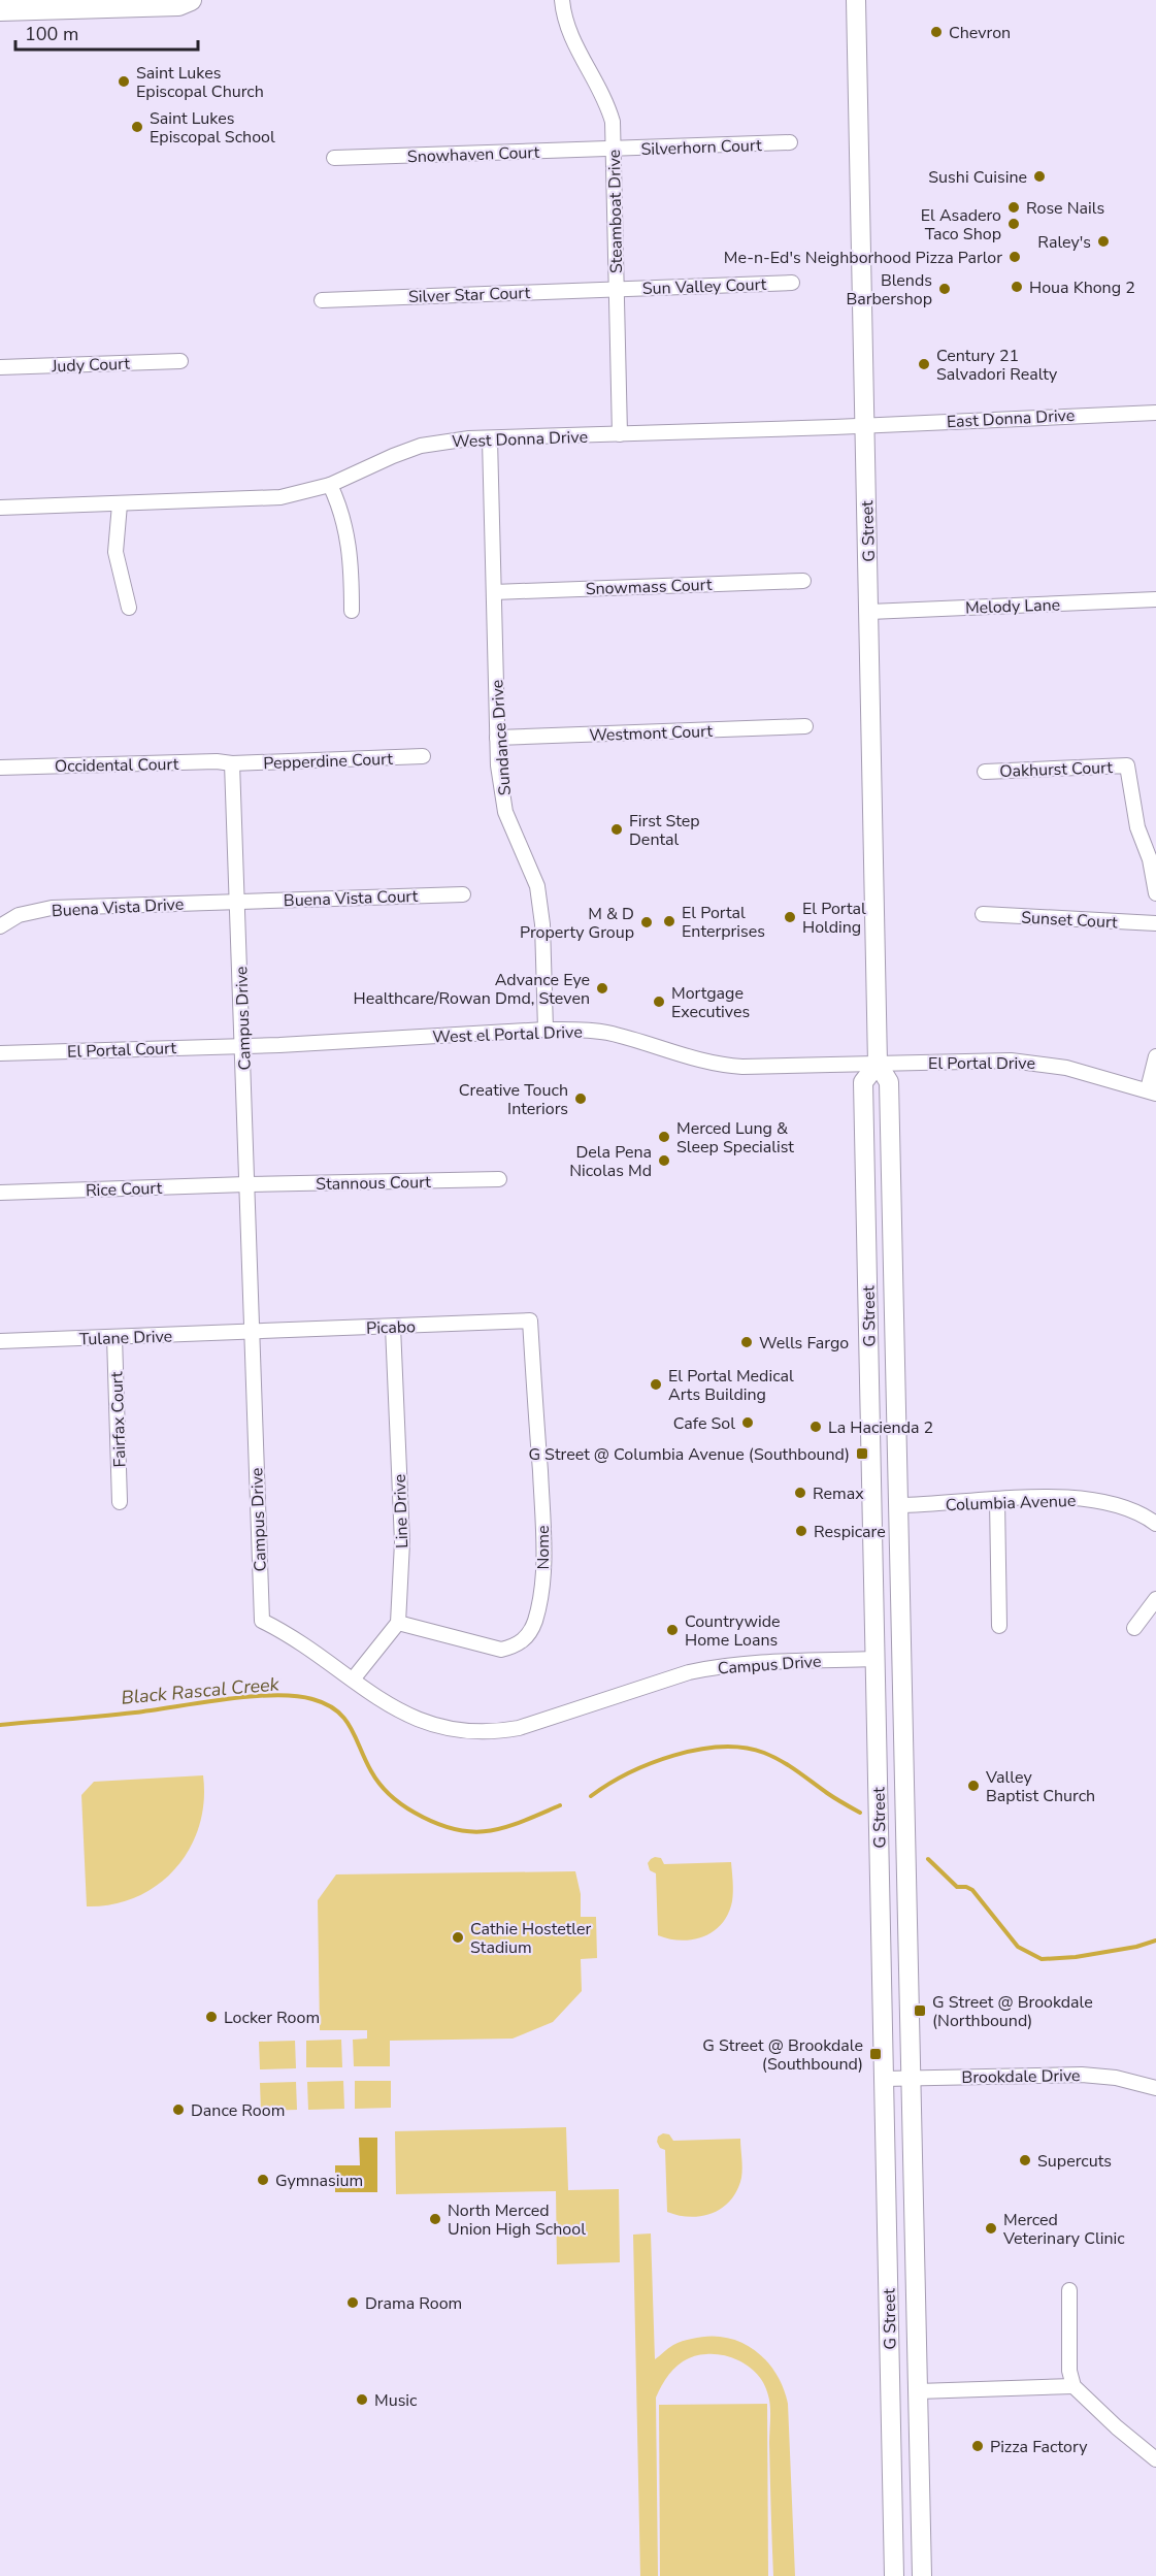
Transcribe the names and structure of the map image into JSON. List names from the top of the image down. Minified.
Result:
{"streets":{"street":["Silverhorn Court","Snowhaven Court","Steamboat Drive","Sun Valley Court","Silver Star Court","Judy Court","East Donna Drive","West Donna Drive","G Street","Snowmass Court","Melody Lane","Westmont Court","Sundance Drive","Pepperdine Court","Occidental Court","Oakhurst Court","Buena Vista Court","Buena Vista Drive","Sunset Court","Campus Drive","West el Portal Drive","El Portal Court","El Portal Drive","Stannous Court","Rice Court","Picabo","Tulane Drive","Fairfax Court","Columbia Avenue","Line Drive","Nome","Brookdale Drive"]},"crossings":[["Silverhorn Court","Snowhaven Court"],["Silverhorn Court","Steamboat Drive"],["Snowhaven Court","Steamboat Drive"],["Steamboat Drive","Sun Valley Court"],["Steamboat Drive","Silver Star Court"],["Steamboat Drive","West Donna Drive"],["Sun Valley Court","Silver Star Court"],["East Donna Drive","West Donna Drive"],["East Donna Drive","G Street"],["West Donna Drive","G Street"],["West Donna Drive","Sundance Drive"],["G Street","Melody Lane"],["G Street","Campus Drive"],["G Street","West el Portal Drive"],["G Street","El Portal Drive"],["G Street","Columbia Avenue"],["G Street","Brookdale Drive"],["Snowmass Court","Sundance Drive"],["Westmont Court","Sundance Drive"],["Sundance Drive","West el Portal Drive"],["Pepperdine Court","Occidental Court"],["Pepperdine Court","Campus Drive"],["Occidental Court","Campus Drive"],["Buena Vista Court","Buena Vista Drive"],["Buena Vista Court","Campus Drive"],["Buena Vista Drive","Campus Drive"],["Campus Drive","West el Portal Drive"],["Campus Drive","El Portal Court"],["Campus Drive","Stannous Court"],["Campus Drive","Rice Court"],["Campus Drive","Picabo"],["Campus Drive","Tulane Drive"],["West el Portal Drive","El Portal Court"],["West el Portal Drive","El Portal Drive"],["Stannous Court","Rice Court"],["Picabo","Tulane Drive"],["Picabo","Line Drive"],["Picabo","Nome"],["Tulane Drive","Fairfax Court"],["Line Drive","Nome"]],"water":["Black Rascal Creek"],"places":{"other":["Chevron","Saint Lukes Episcopal Church","Saint Lukes Episcopal School","Sushi Cuisine","Rose Nails","El Asadero Taco Shop","Raley's","Me-n-Ed's Neighborhood Pizza Parlor","Houa Khong 2","Blends Barbershop","Century 21 Salvadori Realty","First Step Dental","El Portal Holding","El Portal Enterprises","M & D Property Group","Advance Eye Healthcare/Rowan Dmd, Steven","Mortgage Executives","Creative Touch Interiors","Merced Lung & Sleep Specialist","Dela Pena Nicolas Md","Wells Fargo","El Portal Medical Arts Building","Cafe Sol","La Hacienda 2","Remax","Respicare","Countrywide Home Loans","Valley Baptist Church","Cathie Hostetler Stadium","Locker Room","Dance Room","Supercuts","Gymnasium","North Merced Union High School","Merced Veterinary Clinic","Drama Room","Music","Pizza Factory"],"transit":["G Street @ Columbia Avenue (Southbound)","G Street @ Brookdale (Northbound)","G Street @ Brookdale (Southbound)"]},"scale_bar":"100 m"}
